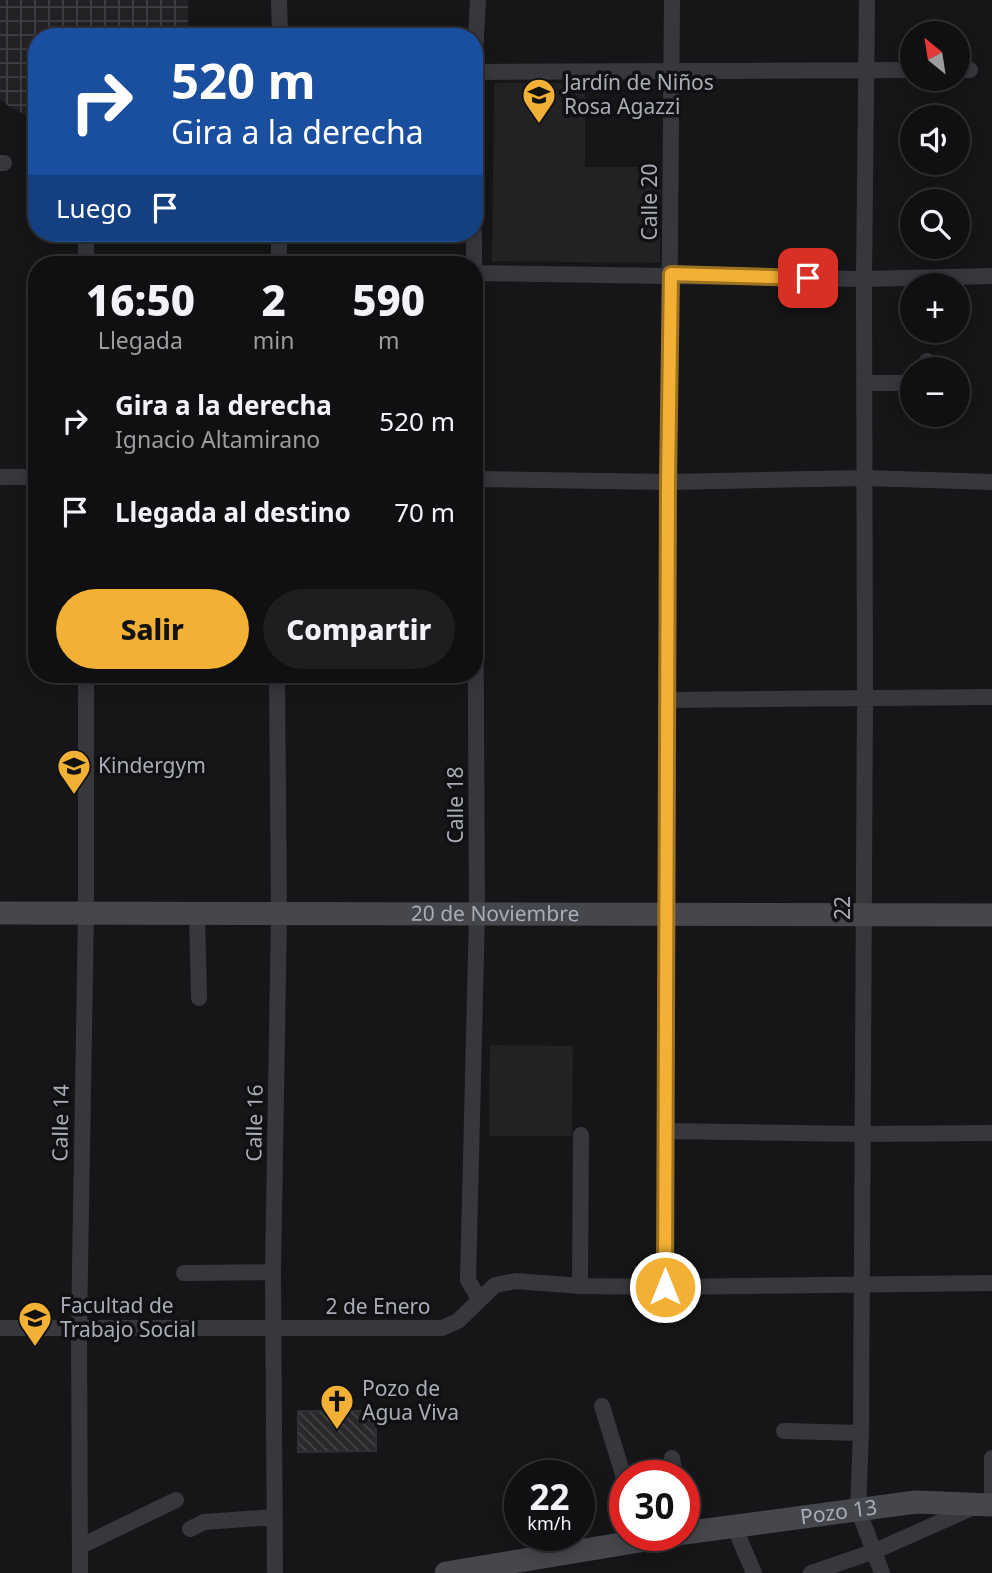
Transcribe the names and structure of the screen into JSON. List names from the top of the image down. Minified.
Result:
{"streets":{"main road":["20 de Noviembre","Pozo 13"],"street":["Calle 20","Calle 18","22","Calle 14","Calle 16","2 de Enero"]},"crossings":[["Calle 20","20 de Noviembre"],["Calle 20","2 de Enero"],["Calle 18","20 de Noviembre"],["Calle 18","2 de Enero"],["22","20 de Noviembre"],["22","2 de Enero"],["22","Pozo 13"],["20 de Noviembre","Calle 14"],["20 de Noviembre","Calle 16"],["Calle 14","2 de Enero"],["Calle 16","2 de Enero"]],"places":{"school or university":["Jardín de Niños Rosa Agazzi","Kindergym","Facultad de Trabajo Social"],"church":["Pozo de Agua Viva"]},"north":"top left","page":{"map_buttons":["+","−"],"turn":["520 m","Gira a la derecha"],"then":"Luego","eta":["16:50","Llegada","2","min","590","m"],"list":[{"name":"Gira a la derecha","note":"Ignacio Altamirano","value":"520 m"},{"name":"Llegada al destino","value":"70 m"}],"buttons":["Salir","Compartir"],"speed":"22 km/h","limit":"30"}}
